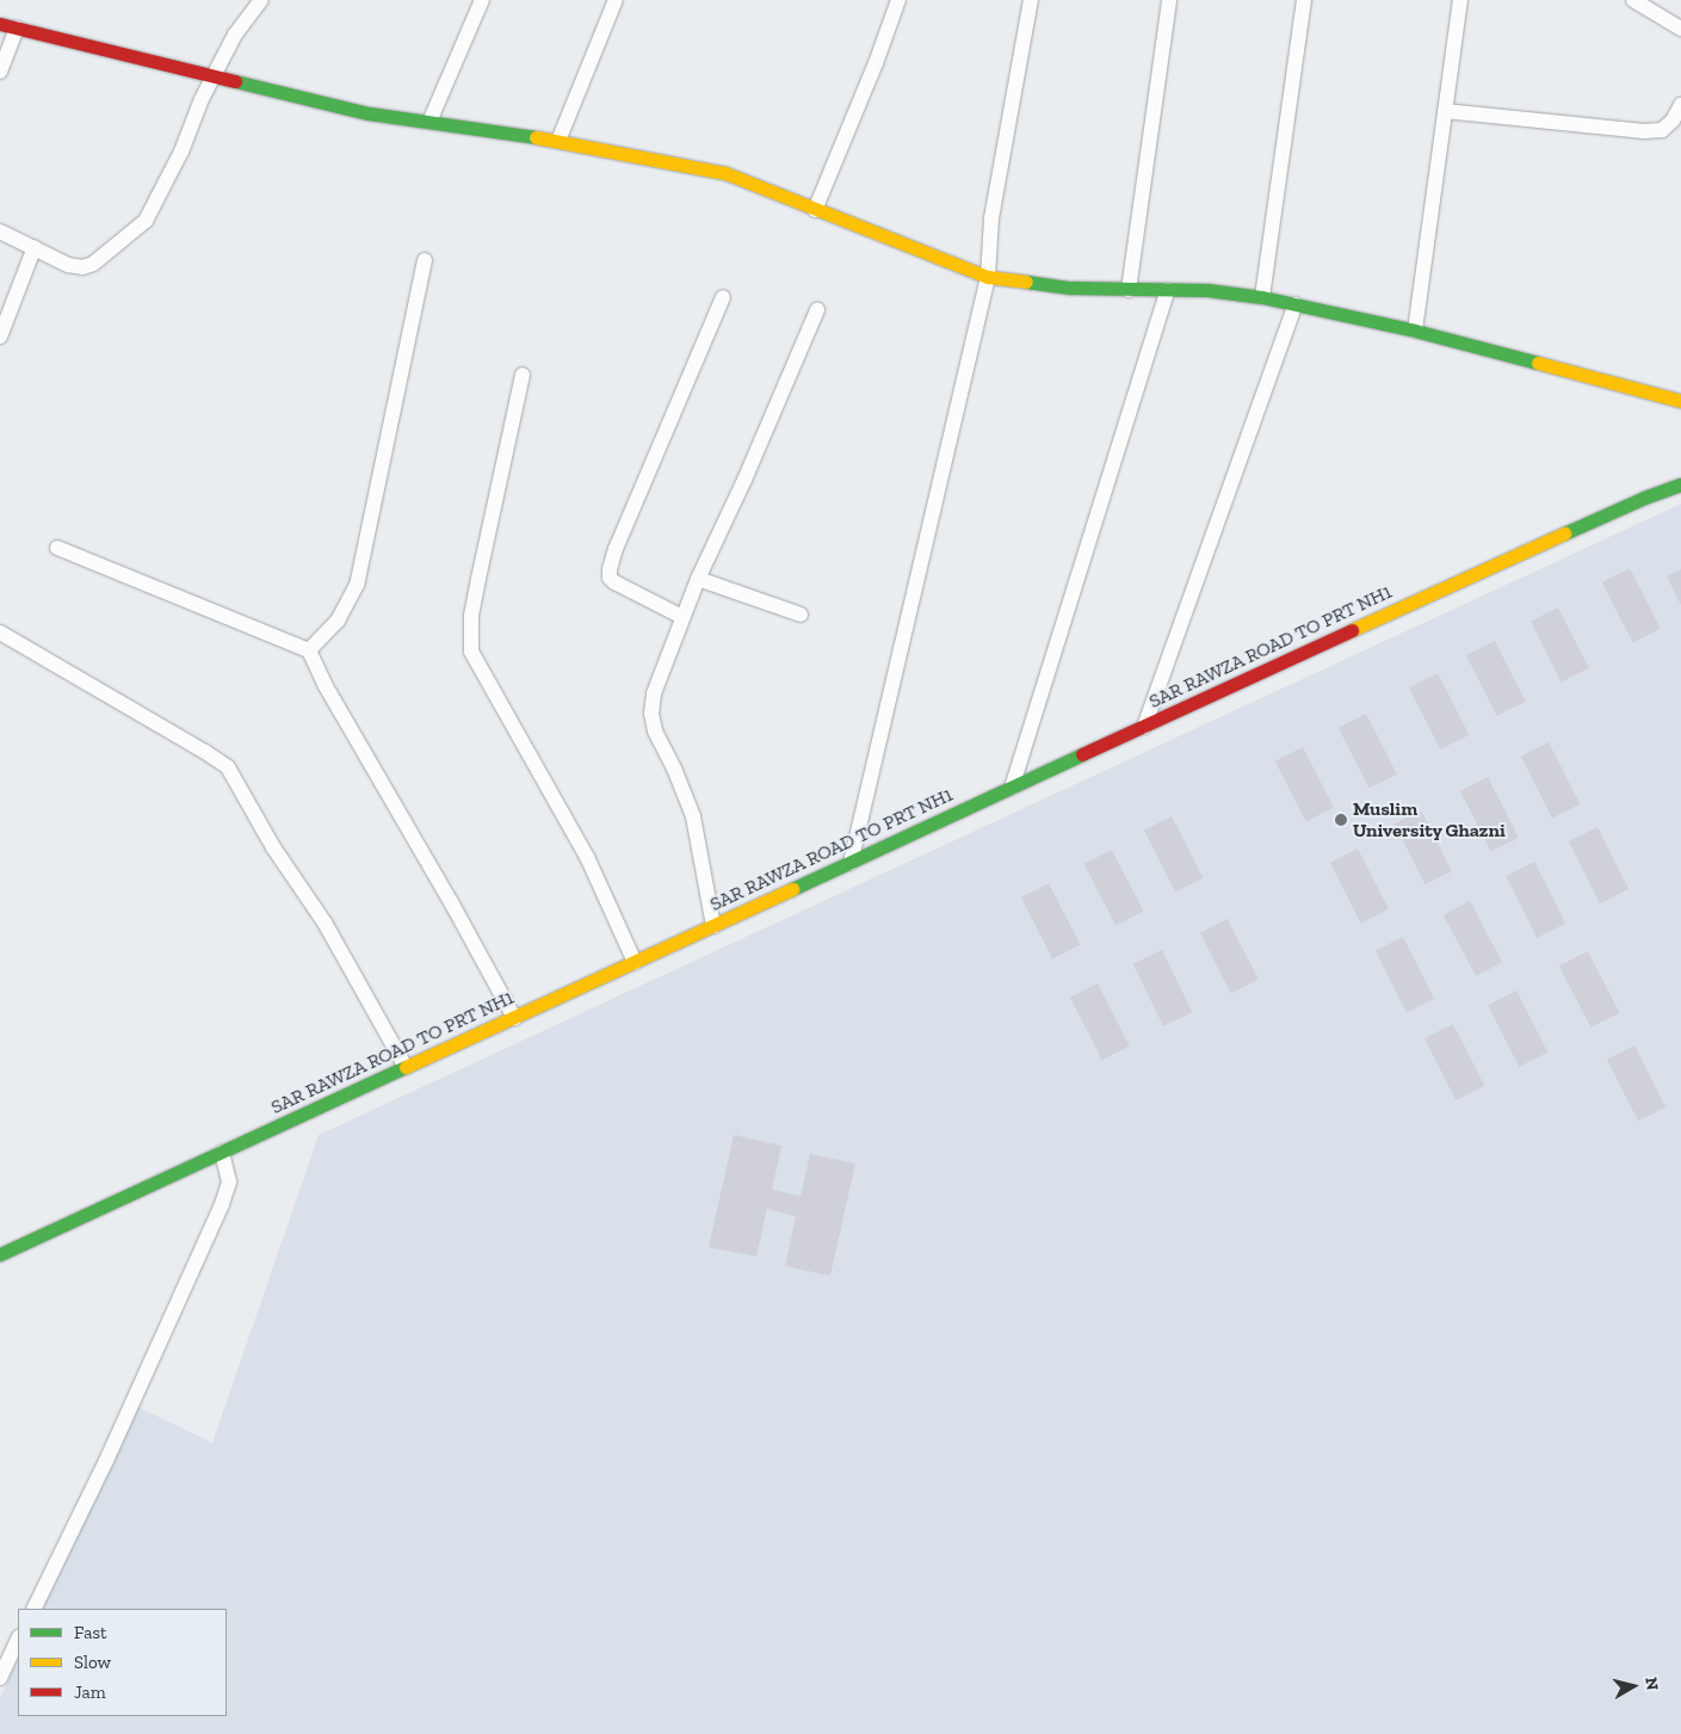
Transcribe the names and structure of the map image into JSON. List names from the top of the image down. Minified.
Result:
{"streets":{"main road":["SAR RAWZA ROAD TO PRT NH1"]},"places":["Muslim University Ghazni"],"legend":["Fast","Slow","Jam"],"north":"right"}
